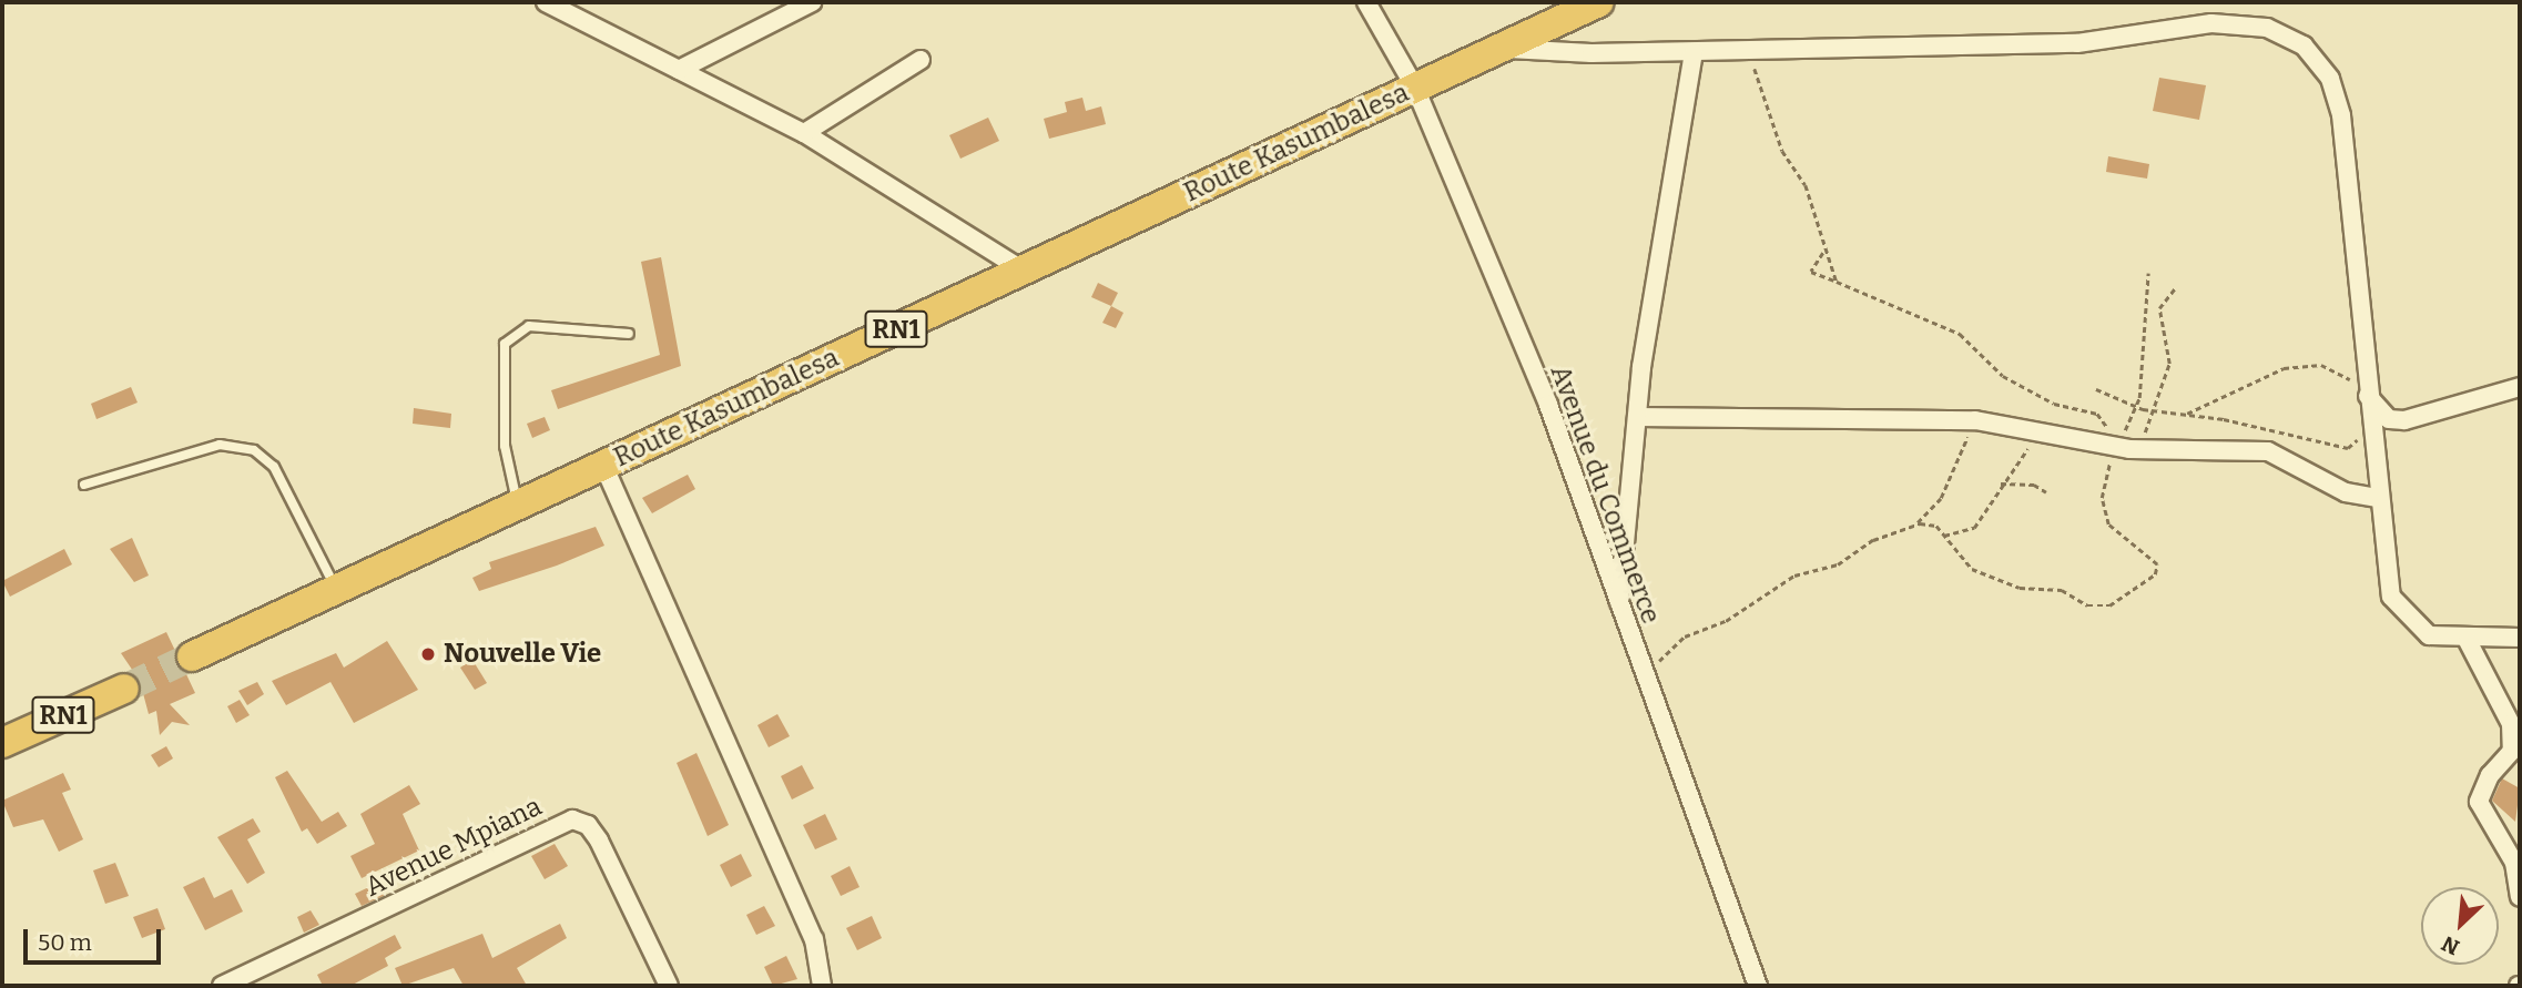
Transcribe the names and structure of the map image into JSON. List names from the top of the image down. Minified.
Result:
{"streets":{"highway":["Route Kasumbalesa","RN1"],"street":["Avenue du Commerce","Avenue Mpiana"]},"crossings":[["Route Kasumbalesa","Avenue du Commerce"]],"places":["Nouvelle Vie"],"scale_bar":"50 m","north":"bottom left"}
